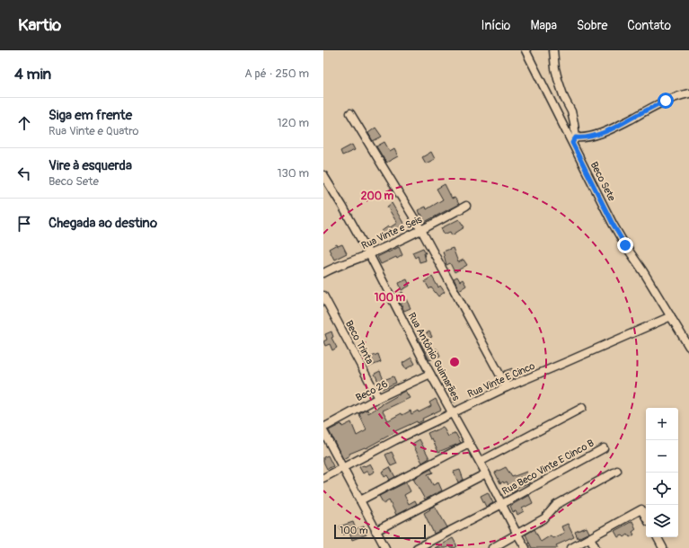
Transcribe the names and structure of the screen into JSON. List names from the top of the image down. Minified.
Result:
{"streets":{"street":["Beco Sete","Rua Vinte e Seis","Beco Trinta","Rua Antônio Guimarães","Rua Vinte E Cinco","Beco 26","Rua Beco Vinte E Cinco B"]},"crossings":[["Beco Sete","Rua Vinte E Cinco"],["Rua Vinte e Seis","Rua Antônio Guimarães"],["Beco Trinta","Beco 26"],["Rua Antônio Guimarães","Rua Vinte E Cinco"],["Rua Antônio Guimarães","Beco 26"],["Rua Antônio Guimarães","Rua Beco Vinte E Cinco B"]],"scale_bar":"100 m","page":{"header":"Kartio","nav":["Início","Mapa","Sobre","Contato"],"heading":["4 min","A pé · 250 m"],"list":[["Siga em frente","Rua Vinte e Quatro","120 m"],["Vire à esquerda","Beco Sete","130 m"],"Chegada ao destino"],"map_buttons":["+","−"],"scale":"100 m"},"rings":["200 m","100 m"]}
